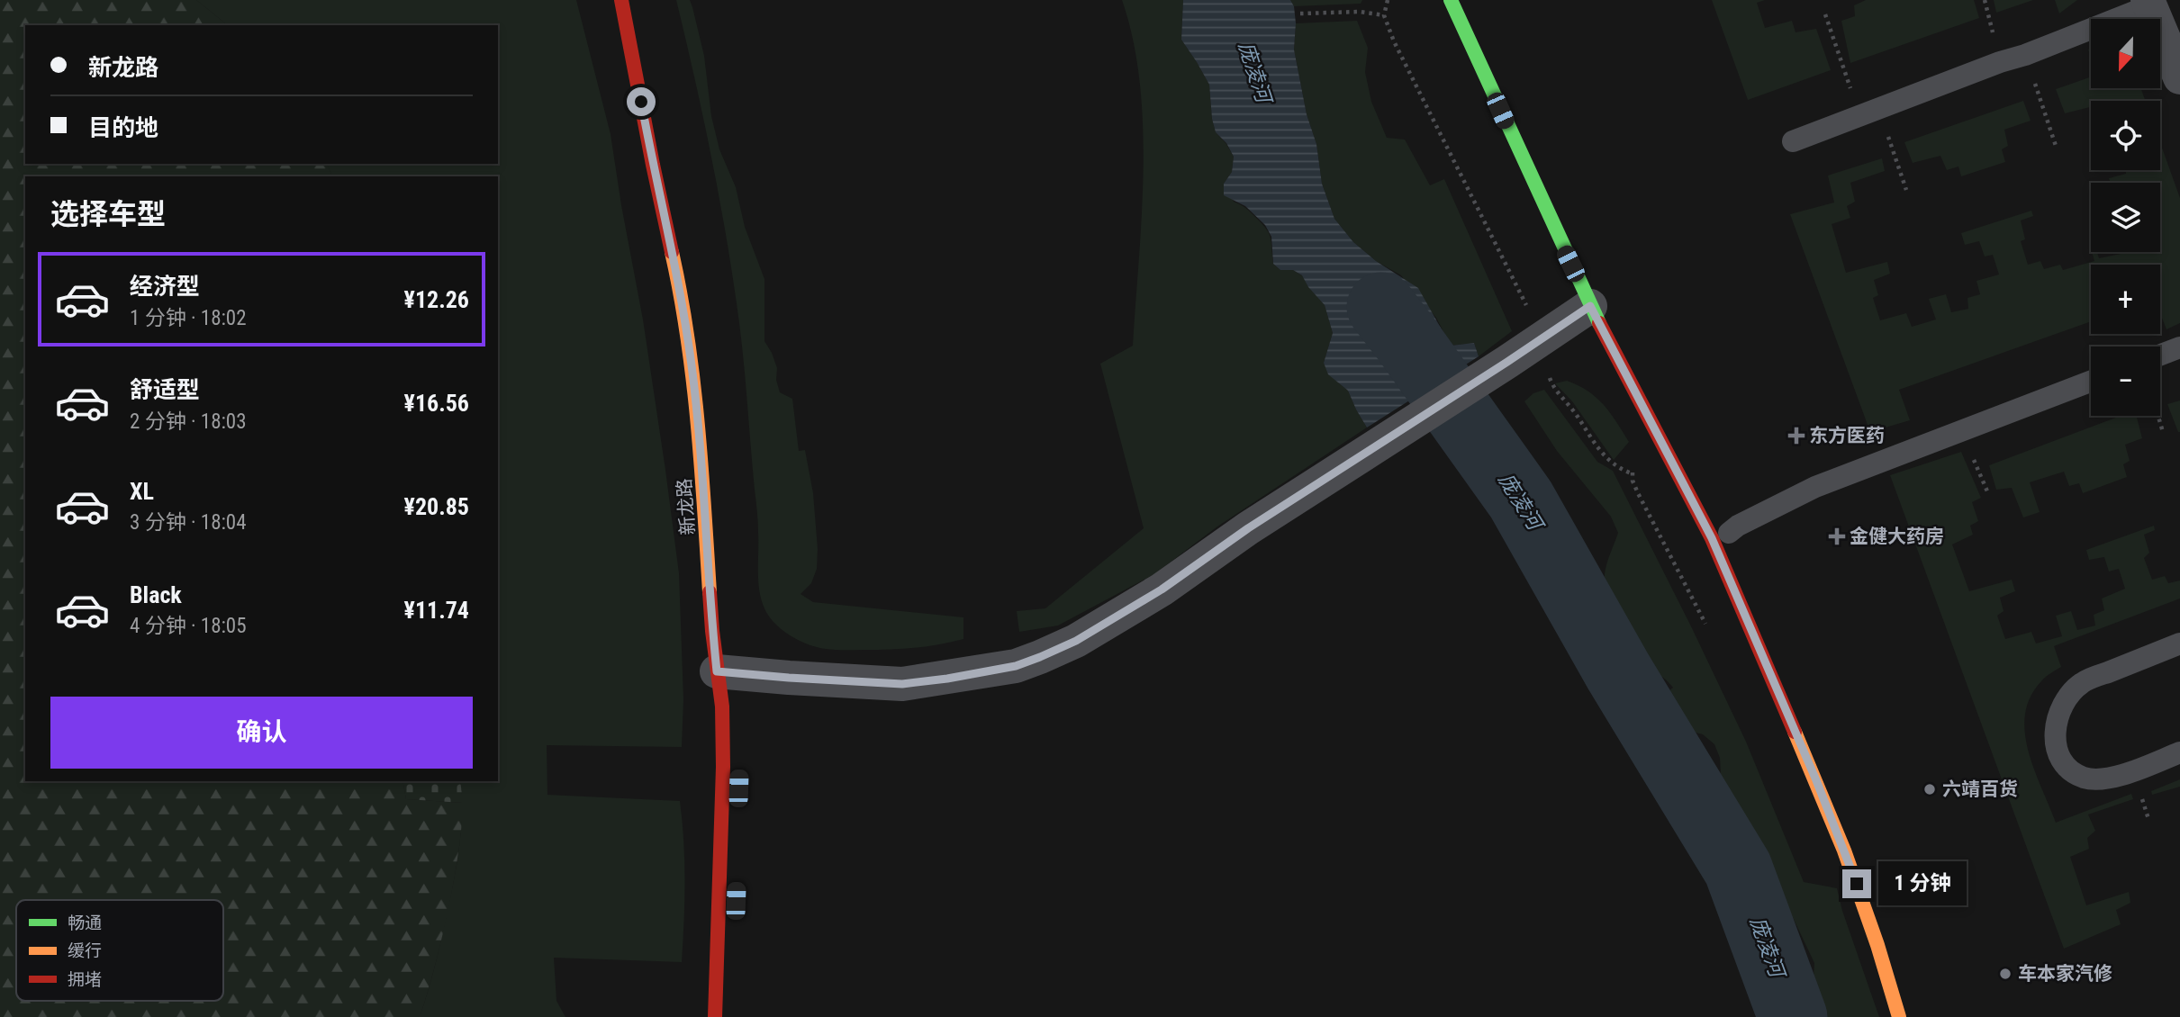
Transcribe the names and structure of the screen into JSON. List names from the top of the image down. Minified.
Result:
{"streets":{"street":["新龙路"]},"water":["庞凌河"],"places":{"health":["东方医药","金健大药房"],"other":["六靖百货","车本家汽修"]},"legend":["畅通","缓行","拥堵"],"north":"bottom","page":{"map_buttons":["+","−"],"banner":["新龙路","目的地"],"heading":"选择车型","list":[{"name":"经济型","note":"1 分钟 · 18:02","value":"¥12.26"},{"name":"舒适型","note":"2 分钟 · 18:03","value":"¥16.56"},{"name":"XL","note":"3 分钟 · 18:04","value":"¥20.85"},{"name":"Black","note":"4 分钟 · 18:05","value":"¥11.74"}],"buttons":"确认","bubble":"1 分钟"}}
